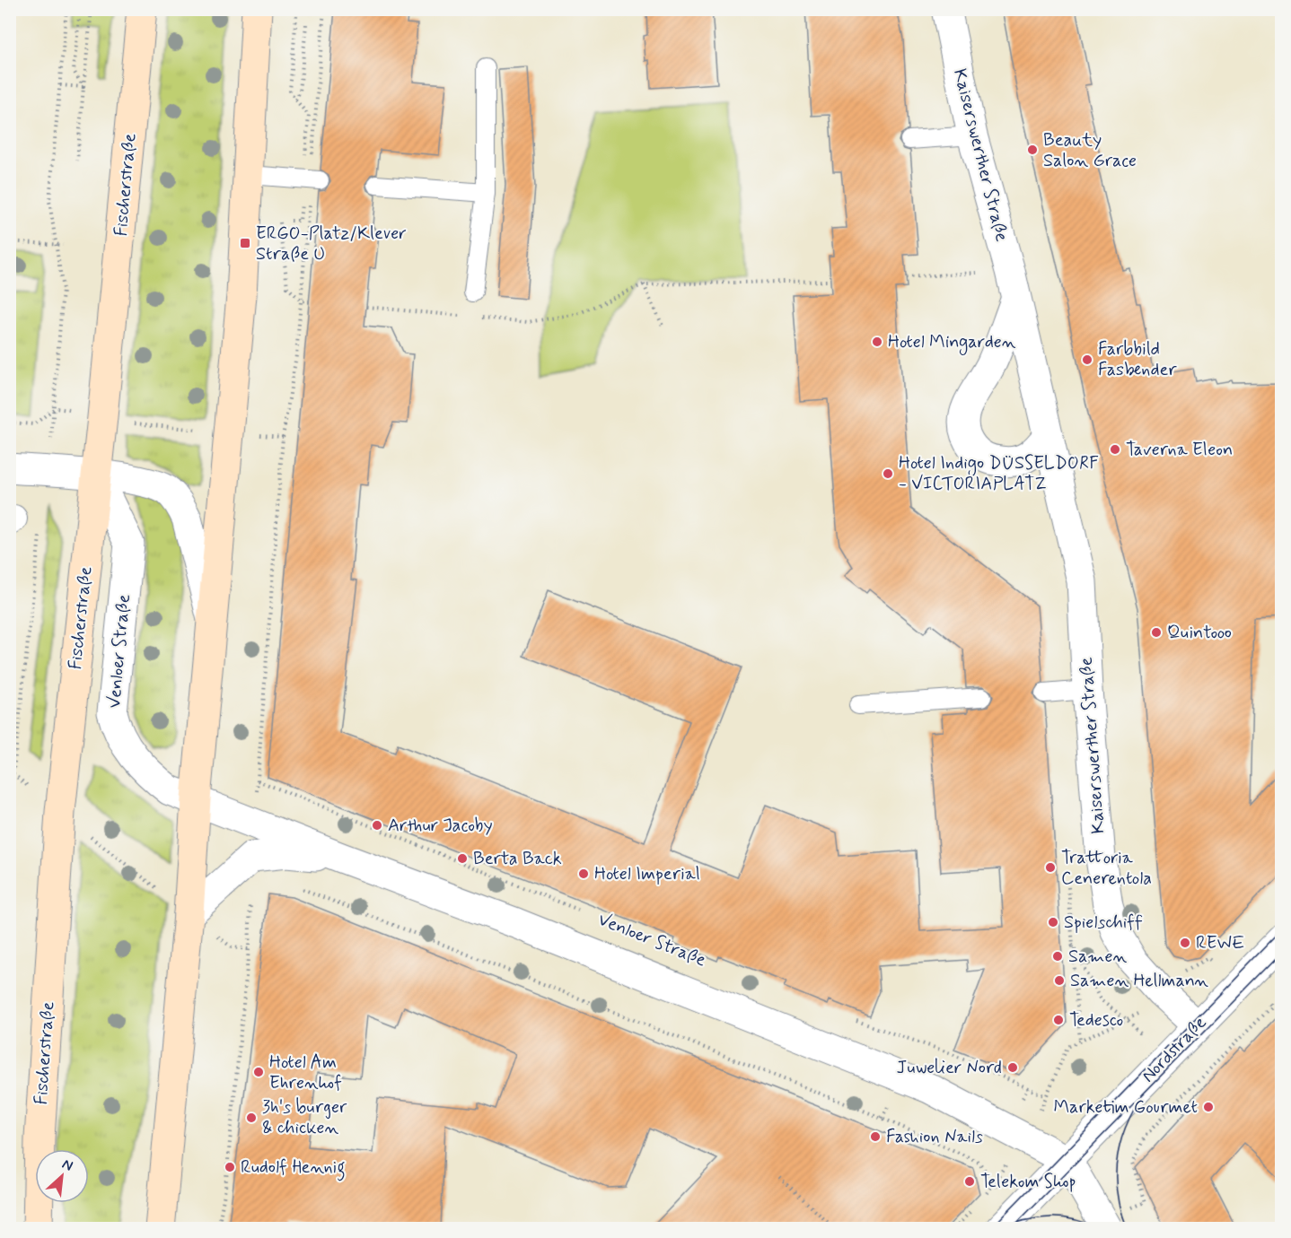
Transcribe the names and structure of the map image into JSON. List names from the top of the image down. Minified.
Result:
{"streets":{"main road":["Fischerstraße"],"street":["Kaiserswerther Straße","Venloer Straße","Nordstraße"]},"crossings":[["Kaiserswerther Straße","Nordstraße"],["Fischerstraße","Venloer Straße"],["Venloer Straße","Nordstraße"]],"places":{"other":["Beauty Salon Grace","Hotel Mingarden","Farbbild Fasbender","Taverna Eleon","Hotel Indigo DÜSSELDORF - VICTORIAPLATZ","Quintooo","Arthur Jacoby","Berta Back","Trattoria Cenerentola","Hotel Imperial","Spielschiff","REWE","Samen","Samen Hellmann","Tedesco","Juwelier Nord","Hotel Am Ehrenhof","Marketim Gourmet","3h's burger & chicken","Fashion Nails","Rudolf Hennig","Telekom Shop"],"transit":["ERGO-Platz/Klever Straße U"]},"north":"top right"}
